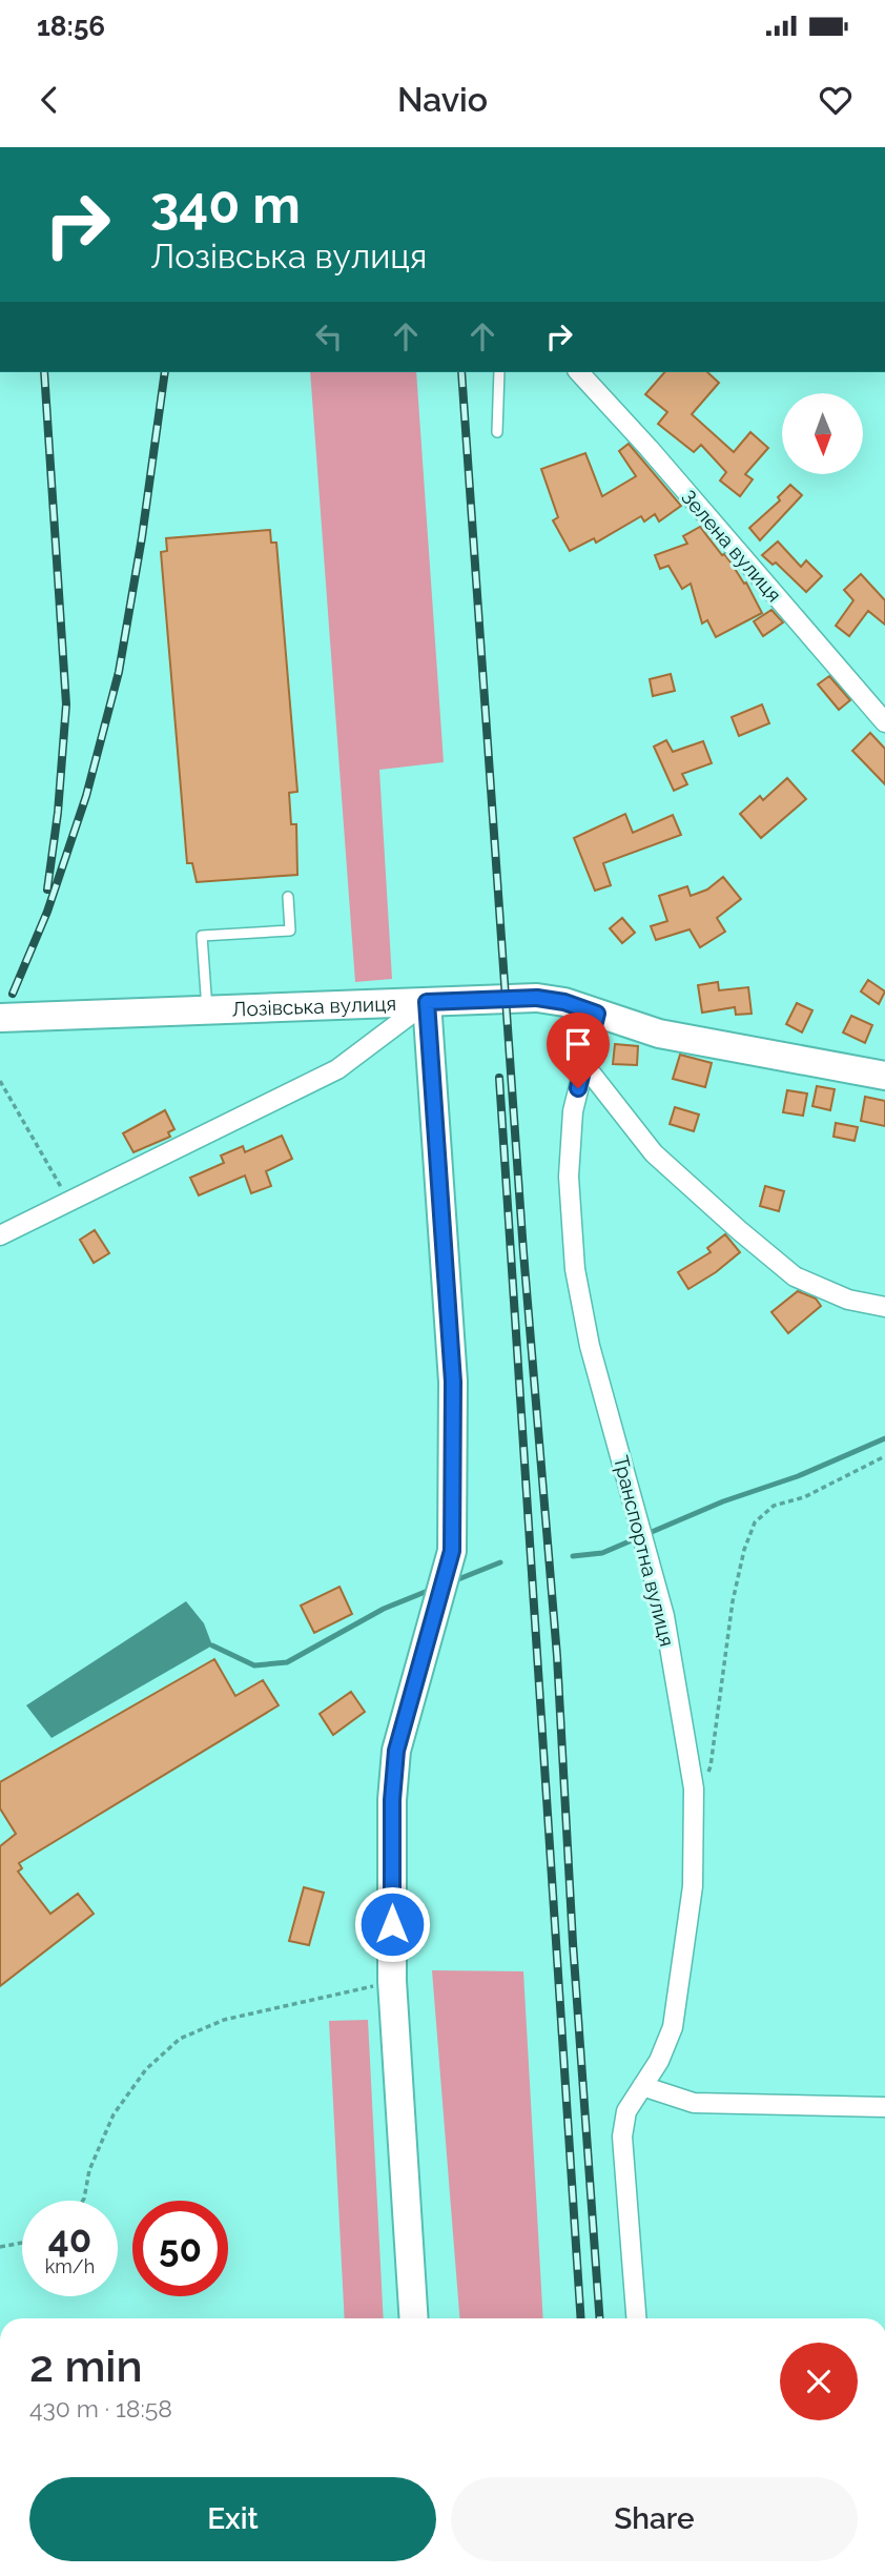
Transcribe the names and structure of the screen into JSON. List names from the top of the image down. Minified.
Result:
{"streets":{"main road":["Лозівська вулиця"],"street":["Зелена вулиця","Транспортна вулиця"]},"crossings":[["Лозівська вулиця","Транспортна вулиця"]],"north":"bottom","page":{"status":"18:56","header":"Navio","turn":["340 m","Лозівська вулиця"],"speed":"40 km/h","limit":"50","heading":["2 min","430 m · 18:58"],"buttons":["Exit","Share"]}}
